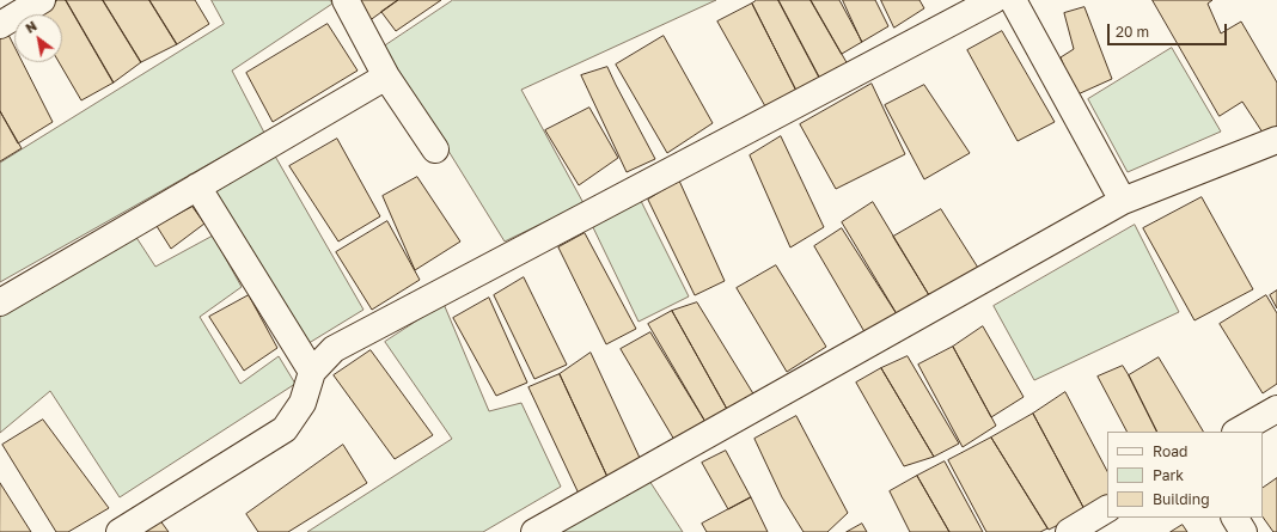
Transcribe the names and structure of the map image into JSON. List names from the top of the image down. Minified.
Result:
{"legend":["Road","Park","Building"],"scale_bar":"20 m","north":"top left"}
